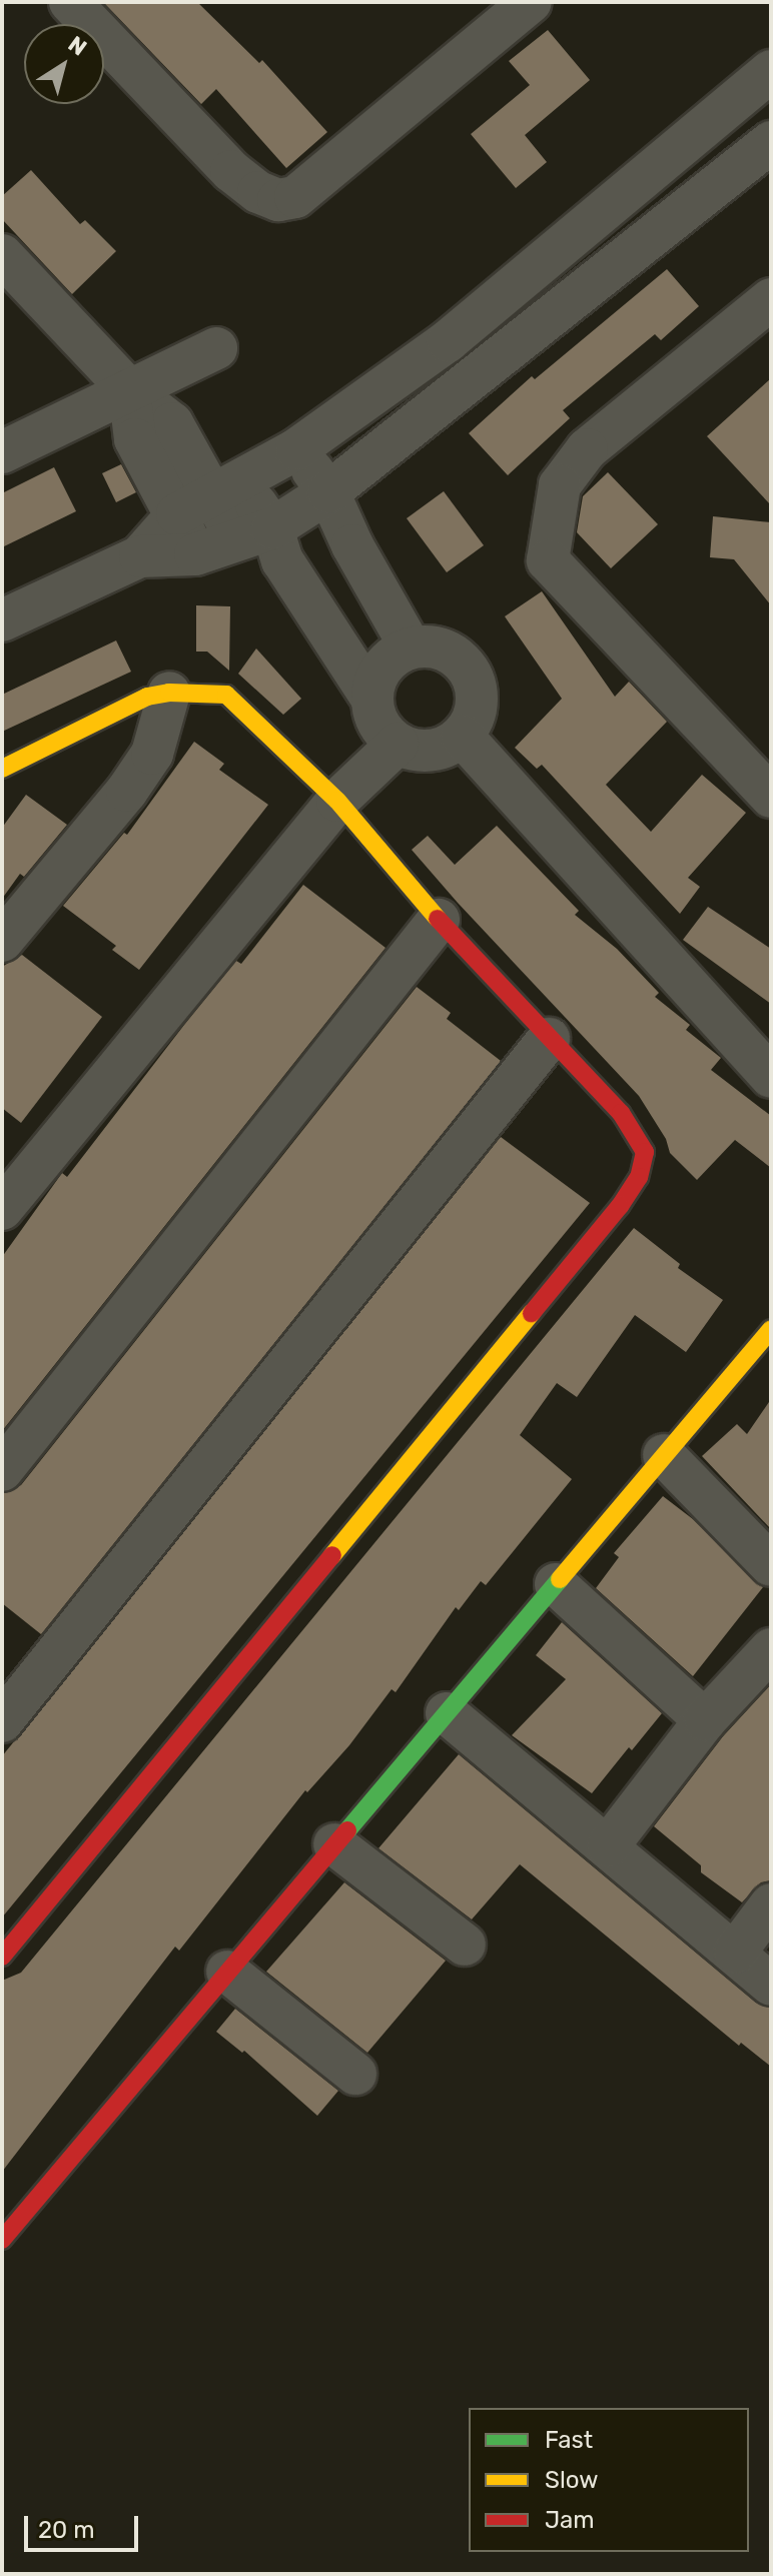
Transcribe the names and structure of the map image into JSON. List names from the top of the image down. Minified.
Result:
{"legend":["Fast","Slow","Jam"],"scale_bar":"20 m","north":"top right"}
